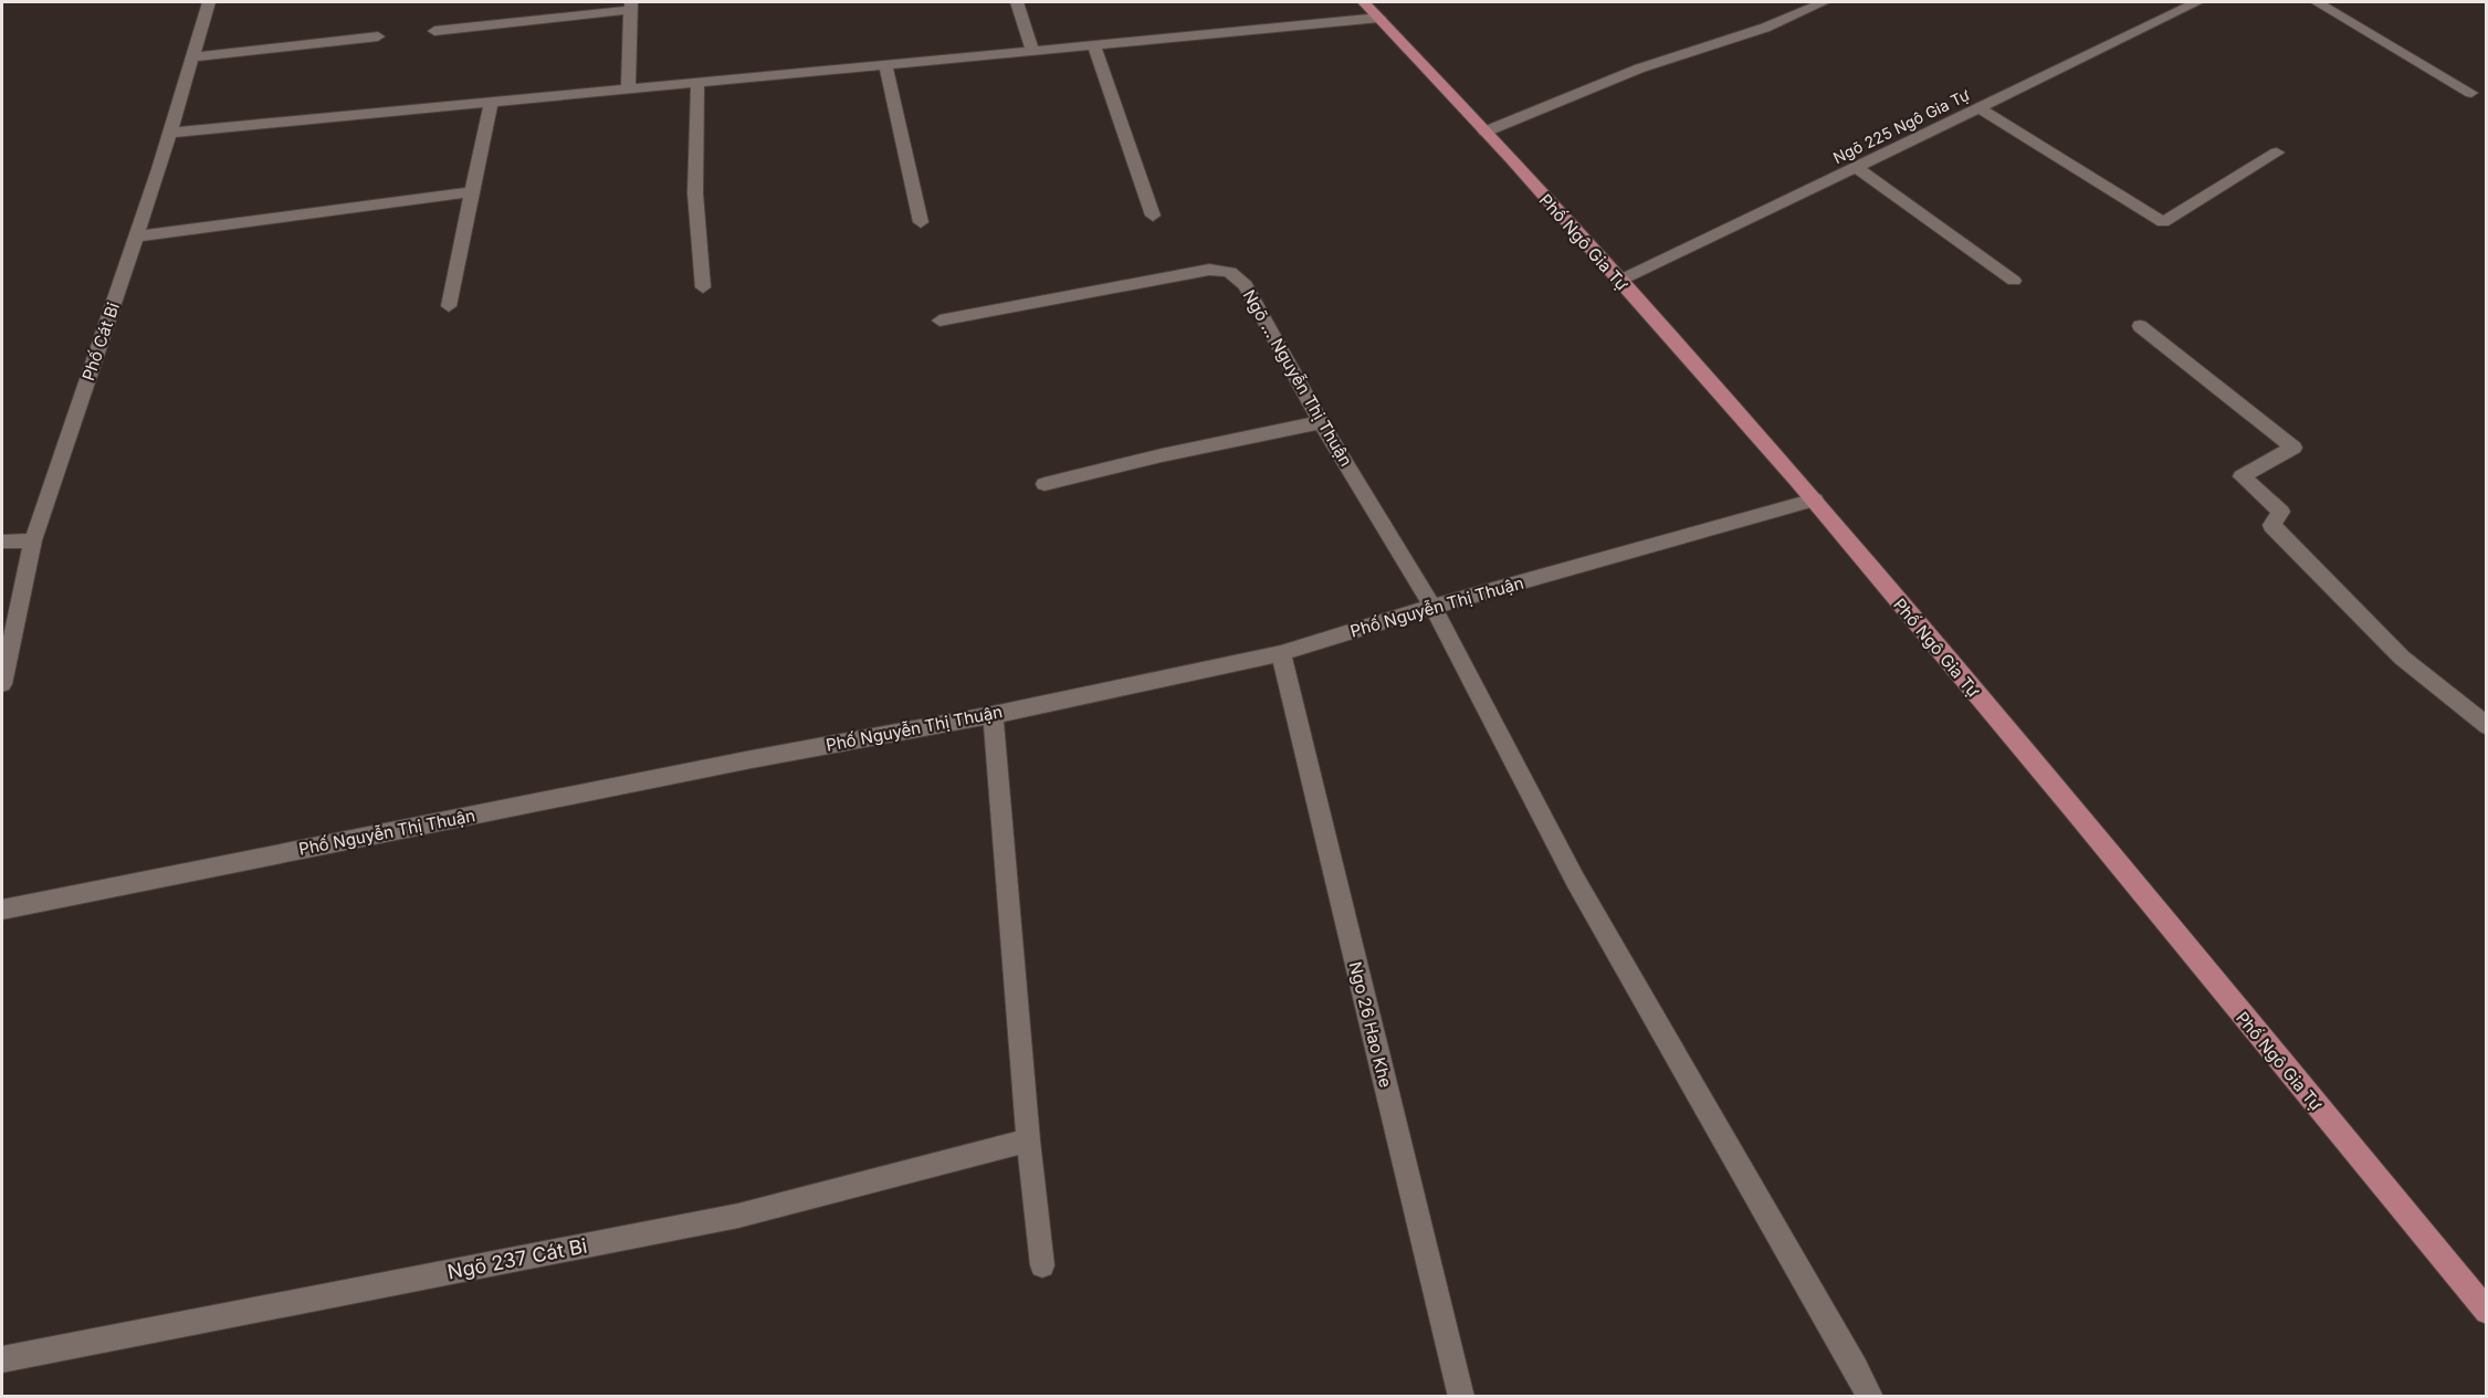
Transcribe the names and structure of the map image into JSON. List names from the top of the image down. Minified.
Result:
{"streets":{"main road":["Phố Ngô Gia Tự"],"street":["Ngõ 225 Ngô Gia Tự","Phố Cát Bi","Ngõ ... Nguyễn Thị Thuận","Phố Nguyễn Thị Thuận","Ngo 26 Hao Khe","Ngõ 237 Cát Bi"]},"crossings":[["Ngõ 225 Ngô Gia Tự","Phố Ngô Gia Tự"],["Phố Ngô Gia Tự","Phố Nguyễn Thị Thuận"],["Ngõ ... Nguyễn Thị Thuận","Phố Nguyễn Thị Thuận"],["Phố Nguyễn Thị Thuận","Ngo 26 Hao Khe"]]}
